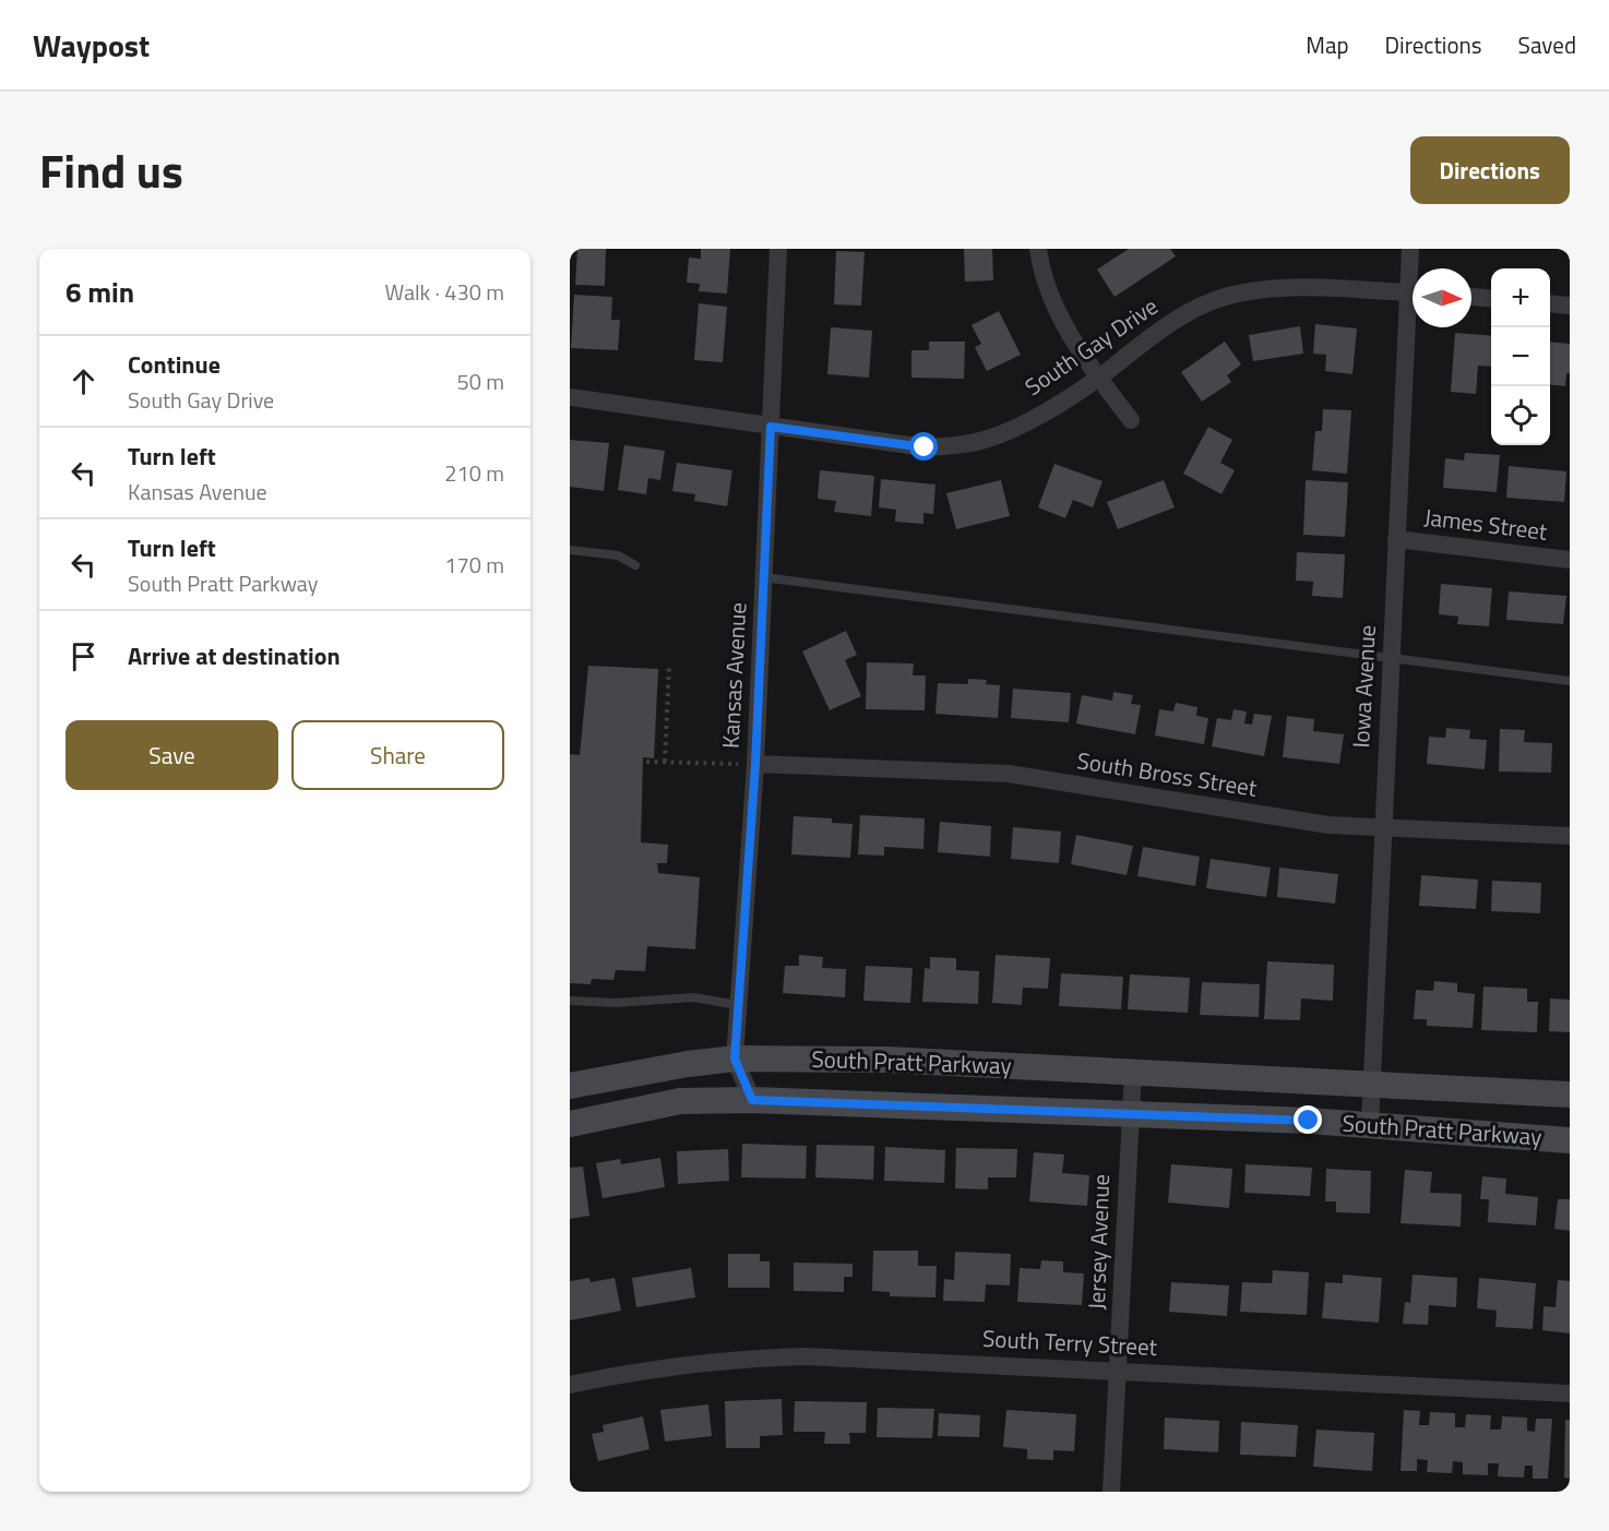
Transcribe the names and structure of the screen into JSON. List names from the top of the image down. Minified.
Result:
{"streets":{"street":["South Gay Drive","James Street","Kansas Avenue","Iowa Avenue","South Bross Street","South Pratt Parkway","Jersey Avenue","South Terry Street"]},"crossings":[["South Gay Drive","Kansas Avenue"],["James Street","Iowa Avenue"],["Kansas Avenue","South Bross Street"],["Kansas Avenue","South Pratt Parkway"],["Iowa Avenue","South Bross Street"],["Iowa Avenue","South Pratt Parkway"],["South Pratt Parkway","Jersey Avenue"],["Jersey Avenue","South Terry Street"]],"north":"right","page":{"header":"Waypost","nav":["Map","Directions","Saved"],"title":"Find us","buttons":["Directions",["Save","Share"]],"heading":["6 min","Walk · 430 m"],"map_buttons":["+","−"],"list":[["Continue","South Gay Drive","50 m"],["Turn left","Kansas Avenue","210 m"],["Turn left","South Pratt Parkway","170 m"],"Arrive at destination"]}}
